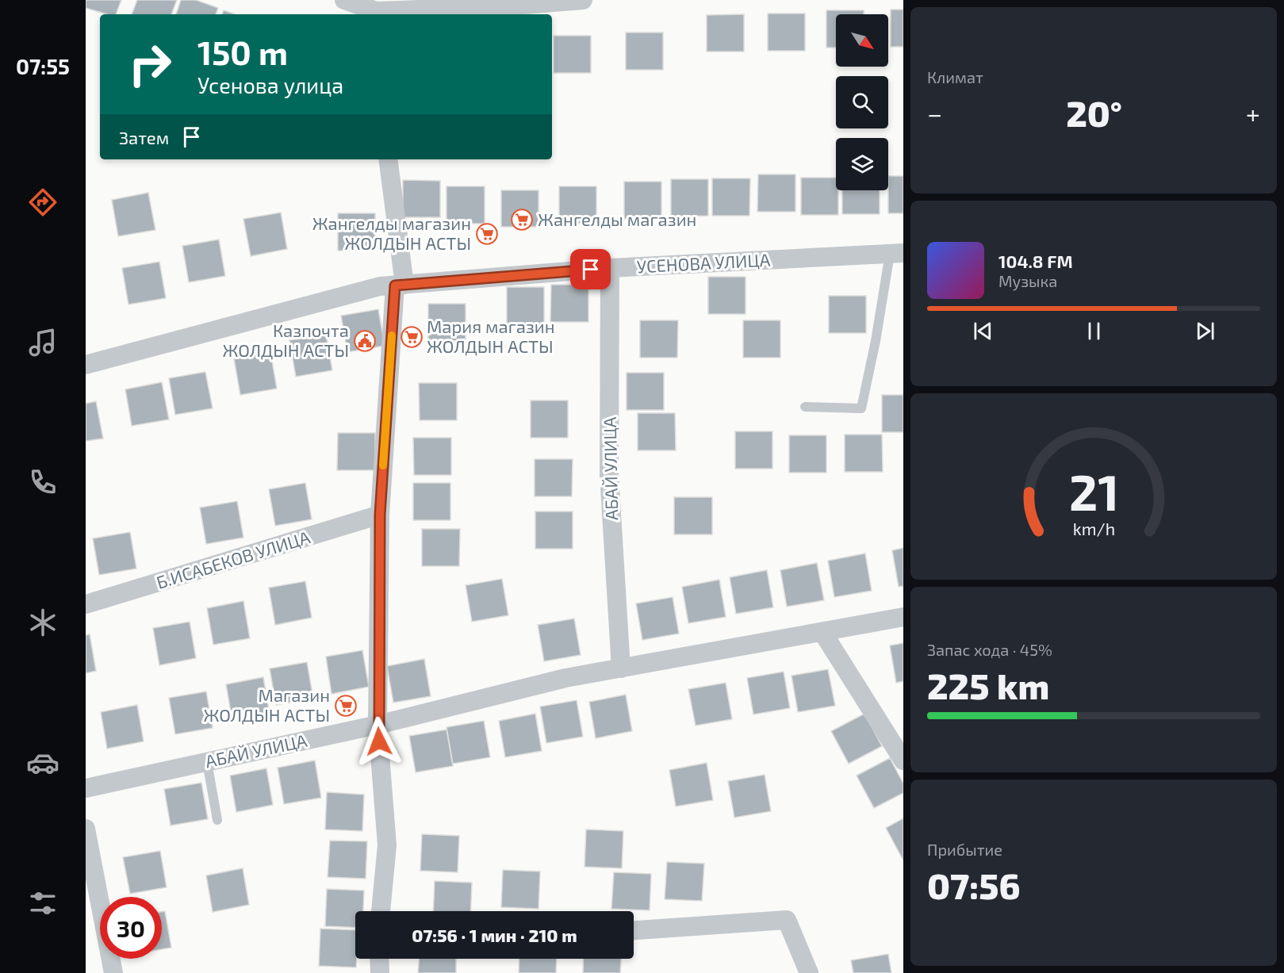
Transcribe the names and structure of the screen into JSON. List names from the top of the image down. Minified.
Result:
{"streets":{"street":["УСЕНОВА УЛИЦА","АБАЙ УЛИЦА","Б.ИСАБЕКОВ УЛИЦА"]},"crossings":[["УСЕНОВА УЛИЦА","АБАЙ УЛИЦА"]],"places":{"supermarket":["Жангелды магазин","Жангелды магазин ЖОЛДЫН АСТЫ","Мария магазин ЖОЛДЫН АСТЫ","Магазин ЖОЛДЫН АСТЫ"],"public building":["Казпочта ЖОЛДЫН АСТЫ"]},"north":"bottom right","page":{"tabs":"07:55","tile":["Климат",["Запас хода · 45%","225 km"],["Прибытие","07:56"]],"turn":["150 m","Усенова улица"],"heat":["−","20°","+"],"then":"Затем","song":["104.8 FM","Музыка"],"limit":"30","trip":"07:56 · 1 мин · 210 m","gauge":["21","km/h"]}}
